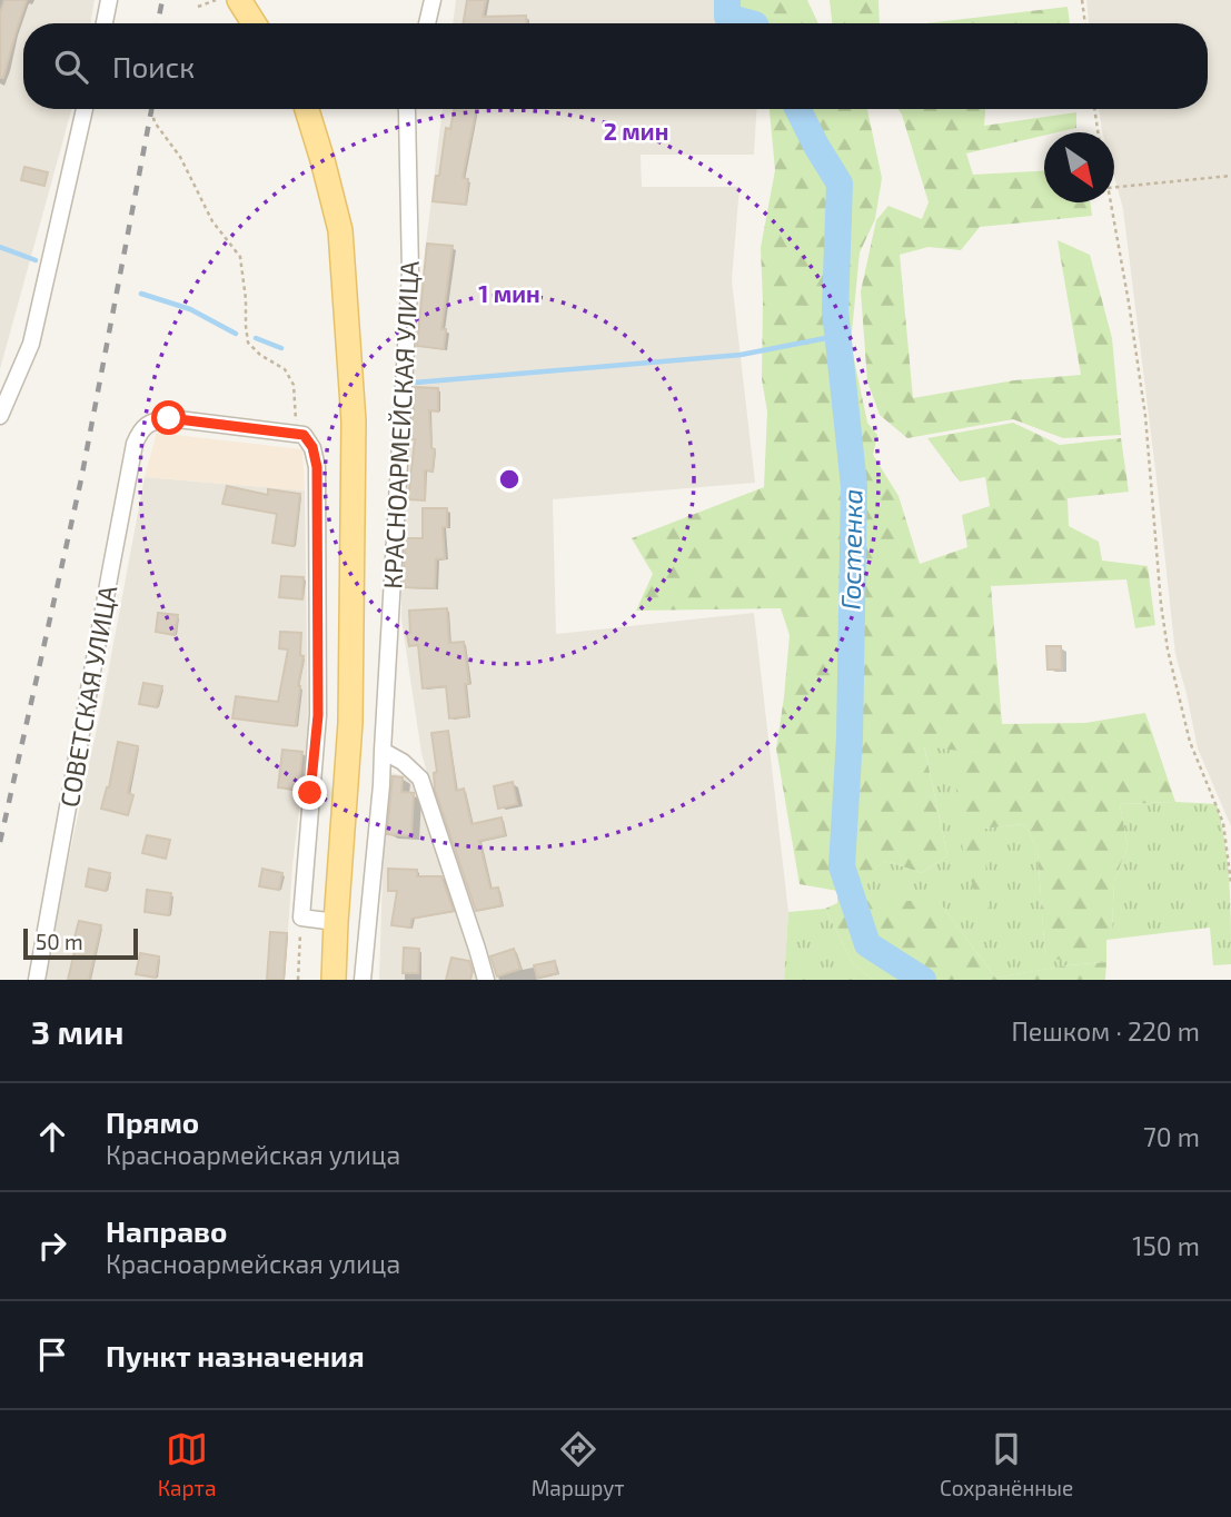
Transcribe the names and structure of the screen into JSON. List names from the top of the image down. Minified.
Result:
{"streets":{"main road":["КРАСНОАРМЕЙСКАЯ УЛИЦА"],"street":["СОВЕТСКАЯ УЛИЦА"]},"water":["Гостенка"],"scale_bar":"50 m","north":"bottom right","page":{"search":"Поиск","scale":"50 m","heading":["3 мин","Пешком · 220 m"],"list":[["Прямо","Красноармейская улица","70 m"],["Направо","Красноармейская улица","150 m"],"Пункт назначения"],"nav":["Карта","Маршрут","Сохранённые"]},"rings":["2 мин","1 мин"]}
